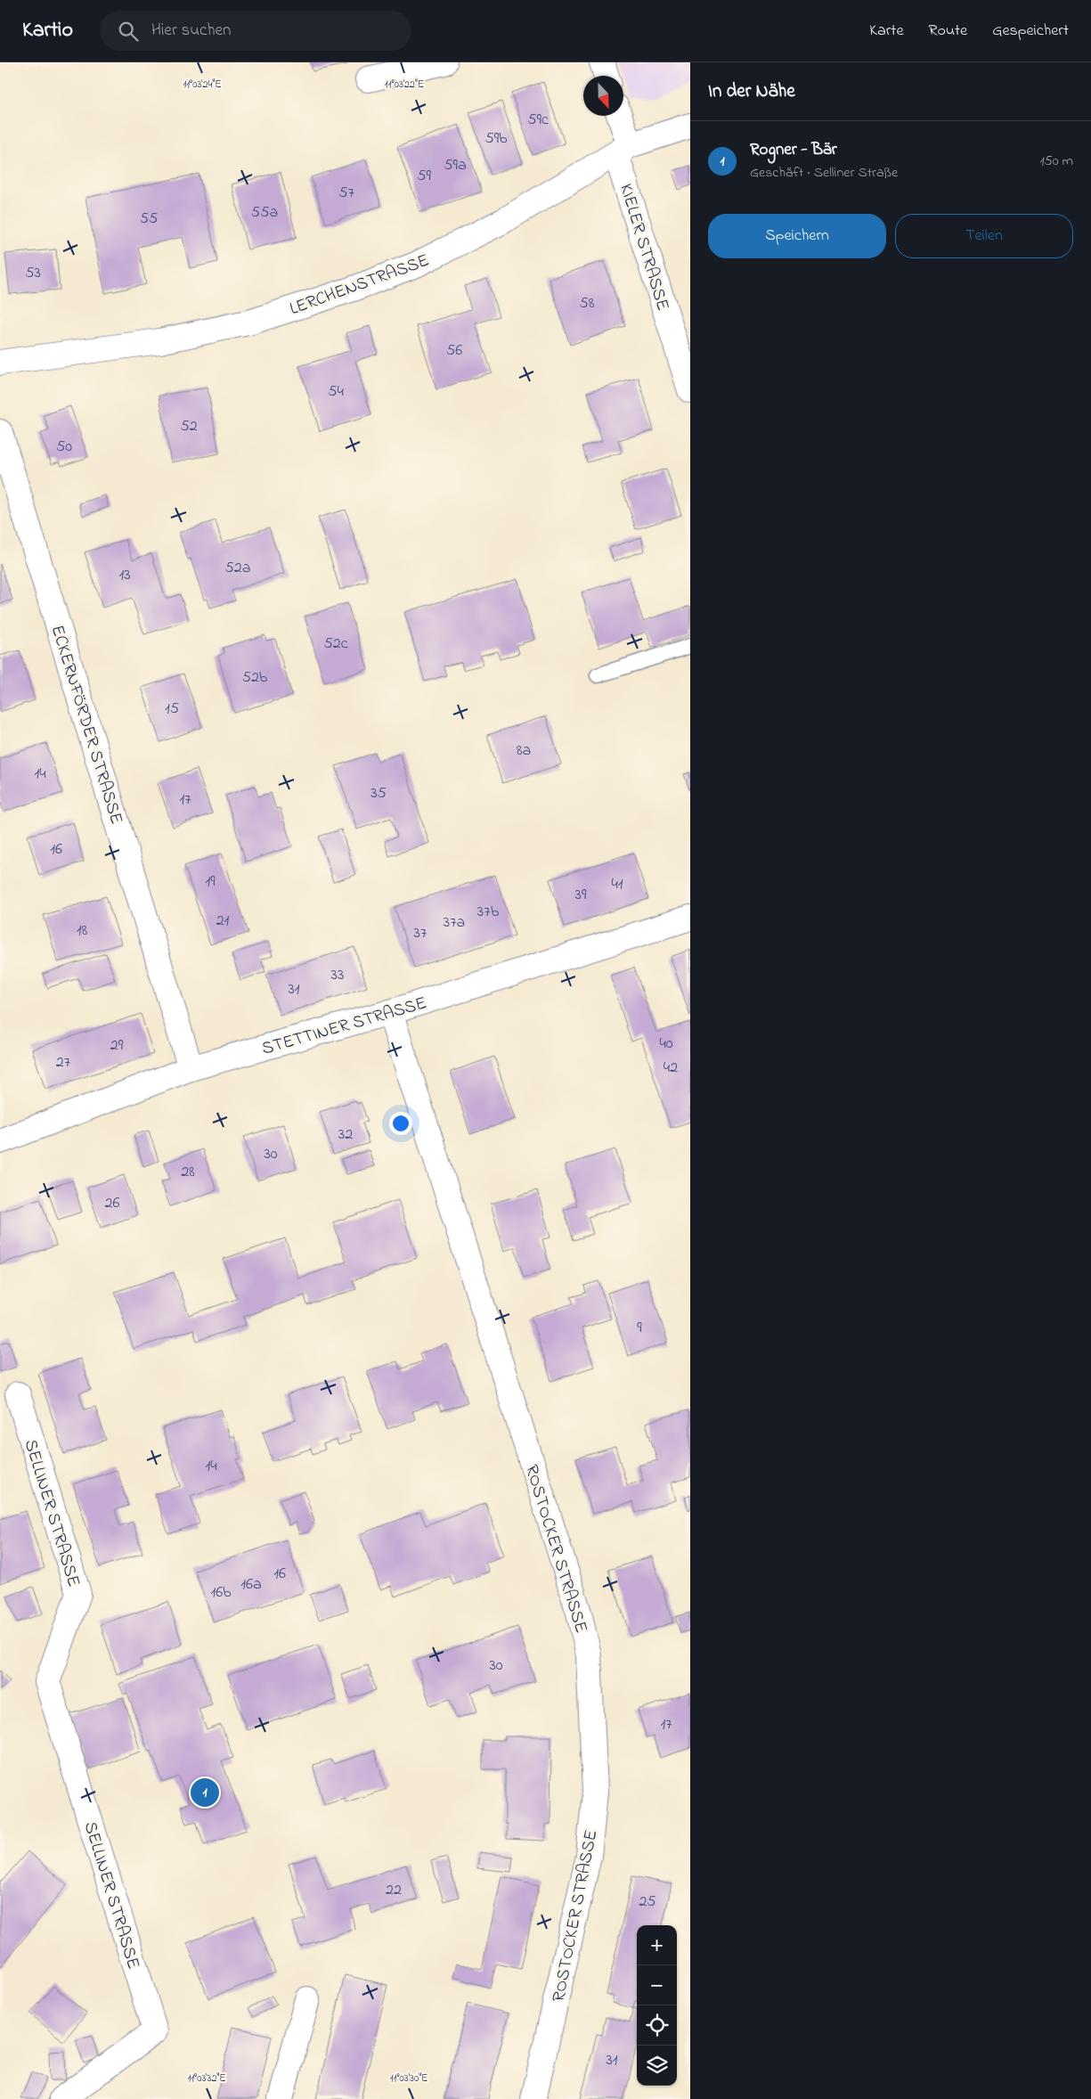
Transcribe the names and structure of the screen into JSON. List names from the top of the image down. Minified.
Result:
{"streets":{"street":["KIELER STRASSE","LERCHENSTRASSE","ECKERNFÖRDER STRASSE","STETTINER STRASSE","SELLINER STRASSE","ROSTOCKER STRASSE"]},"crossings":[["KIELER STRASSE","LERCHENSTRASSE"],["ECKERNFÖRDER STRASSE","STETTINER STRASSE"],["STETTINER STRASSE","ROSTOCKER STRASSE"]],"house_numbers":["59c","59b","59a","59","57","55a","55","53","58","56","54","52","50","52a","13","52c","52b","15","8a","14","35","17","16","19","41","39","37b","21","37a","18","37","33","31","40","29","27","42","32","30","28","26","9","14","16","16a","16b","30","17","22","25","31"],"north":"bottom","page":{"header":"Kartio","search":"Hier suchen","nav":["Karte","Route","Gespeichert"],"heading":"In der Nähe","list":[{"mark":"1","name":"Rogner - Bär","note":"Geschäft · Selliner Straße","value":"150 m"}],"buttons":["Speichern","Teilen"],"pins":"1","map_buttons":["+","−"]},"coordinates":["11°03'24\"E","11°03'22\"E","11°03'32\"E","11°03'30\"E"]}
